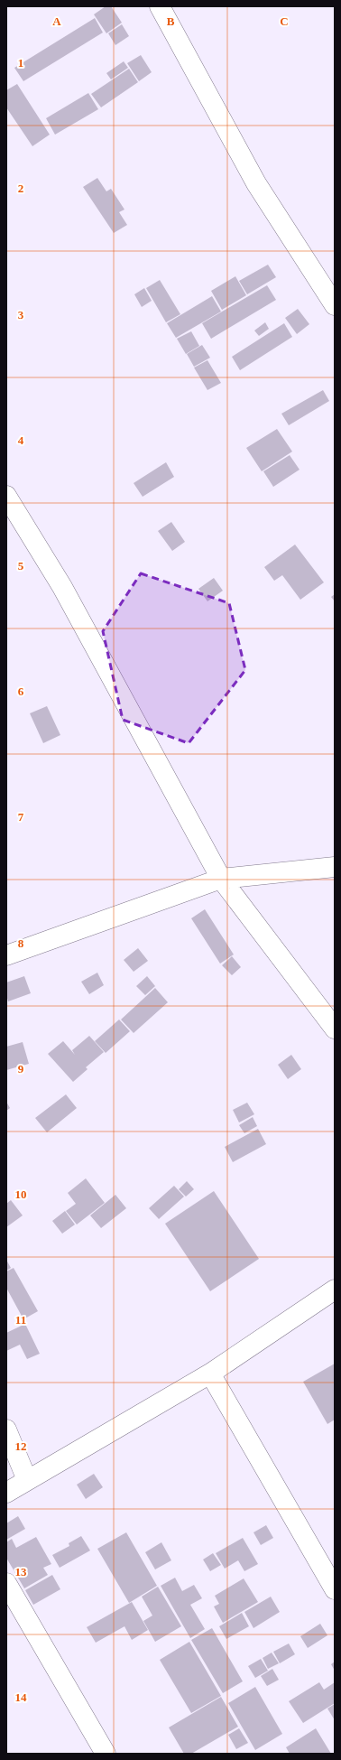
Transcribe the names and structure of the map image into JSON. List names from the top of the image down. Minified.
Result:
{"grid":{"columns":["A","B","C"],"rows":["1","2","3","4","5","6","7","8","9","10","11","12","13","14"]}}
